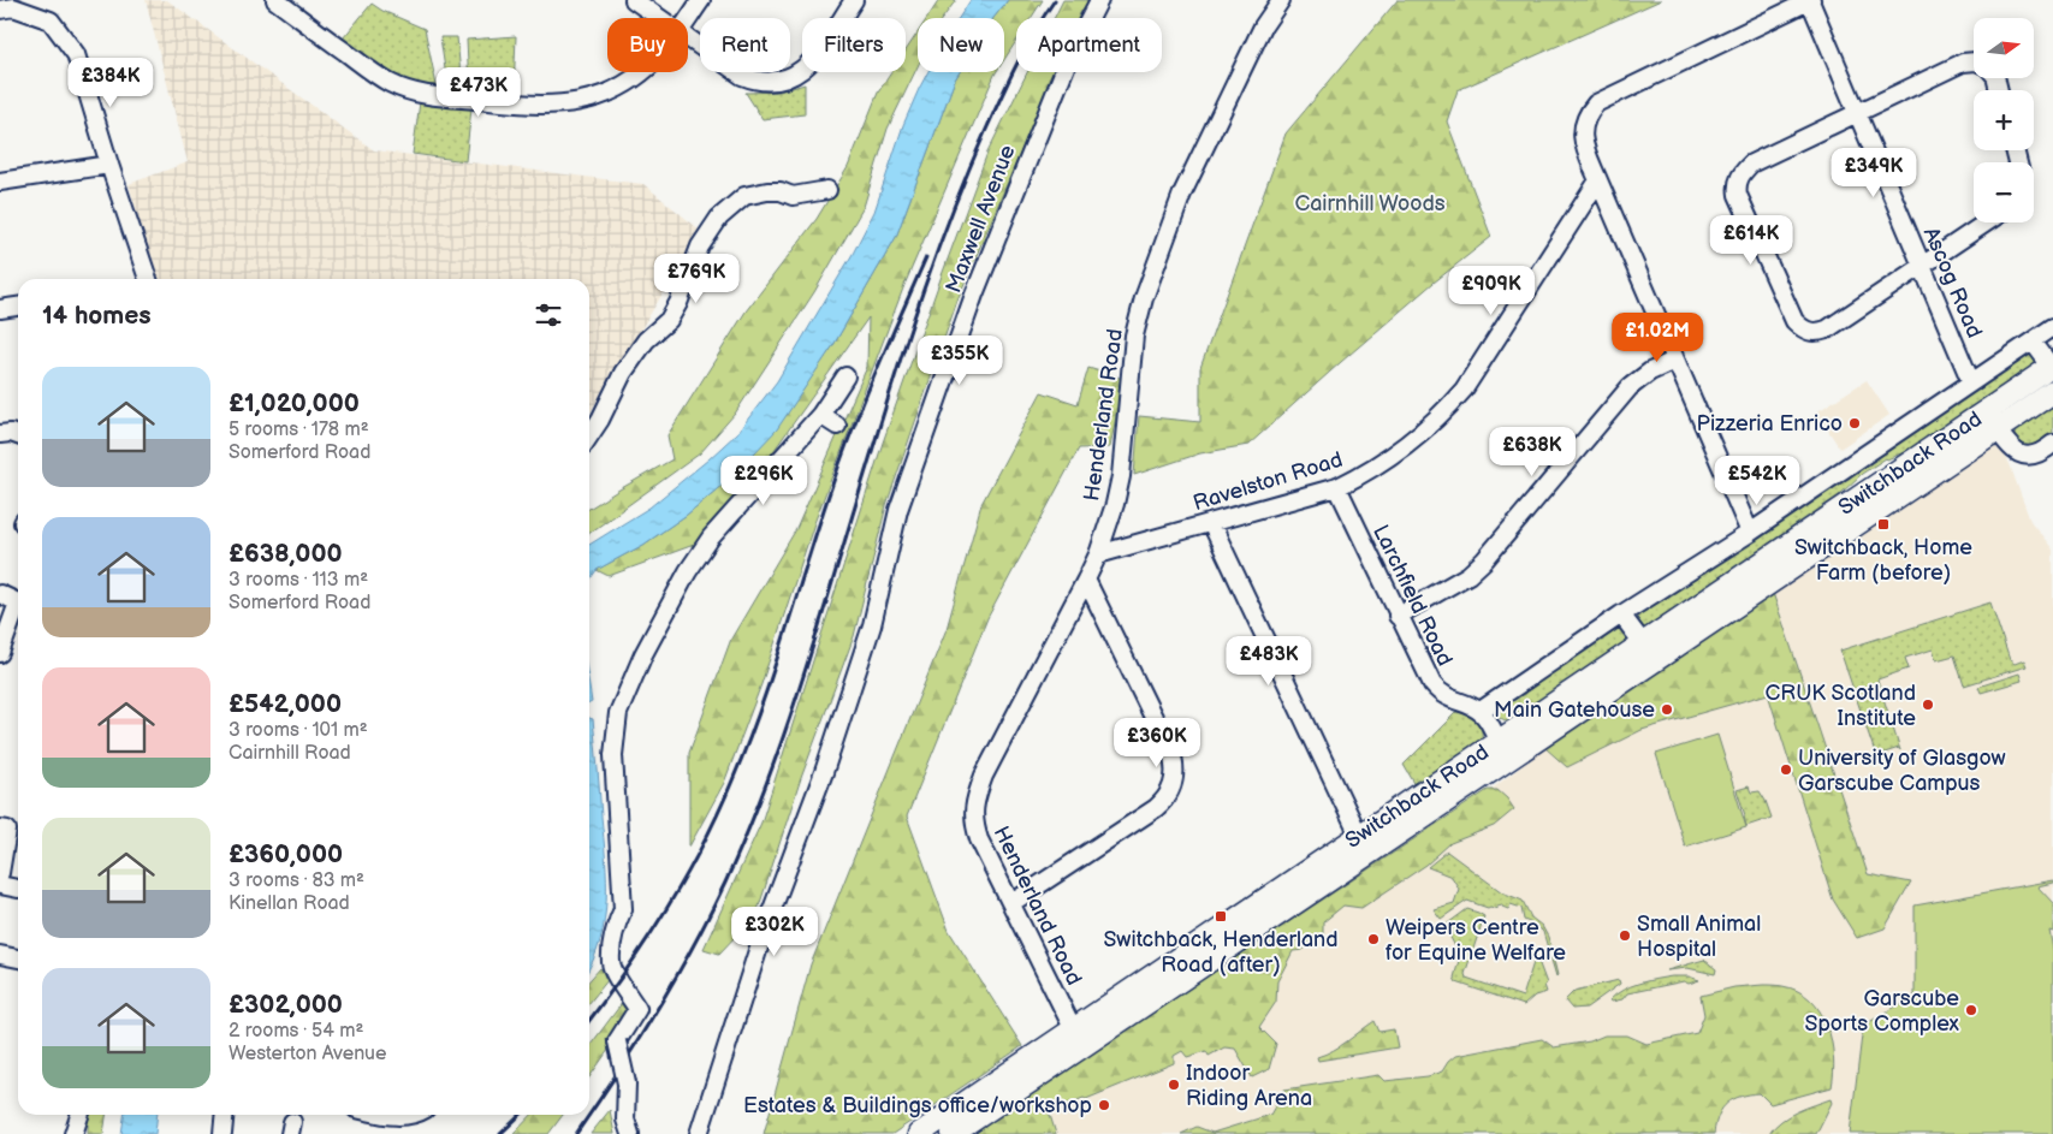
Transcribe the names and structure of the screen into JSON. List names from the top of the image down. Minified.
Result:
{"streets":{"main road":["Switchback Road"],"street":["Maxwell Avenue","Ascog Road","Henderland Road","Ravelston Road","Larchfield Road"]},"crossings":[["Ascog Road","Switchback Road"],["Henderland Road","Switchback Road"],["Henderland Road","Ravelston Road"],["Switchback Road","Larchfield Road"],["Ravelston Road","Larchfield Road"]],"parks":["Cairnhill Woods"],"places":{"other":["Pizzeria Enrico","CRUK Scotland Institute","Main Gatehouse","University of Glasgow Garscube Campus","Small Animal Hospital","Weipers Centre for Equine Welfare","Garscube Sports Complex","Indoor Riding Arena","Estates & Buildings office/workshop"],"transit":["Switchback, Home Farm (before)","Switchback, Henderland Road (after)"]},"north":"right","page":{"map_buttons":["+","−"],"chip":["Buy","Rent","Filters","New","Apartment"],"price":["£384K","£473K","£349K","£614K","£769K","£909K","£1.02M","£355K","£638K","£296K","£542K","£483K","£360K","£302K"],"heading":"14 homes","list":[{"name":"£1,020,000","note":"5 rooms · 178 m² · Somerford Road"},{"name":"£638,000","note":"3 rooms · 113 m² · Somerford Road"},{"name":"£542,000","note":"3 rooms · 101 m² · Cairnhill Road"},{"name":"£360,000","note":"3 rooms · 83 m² · Kinellan Road"},{"name":"£302,000","note":"2 rooms · 54 m² · Westerton Avenue"}]}}
